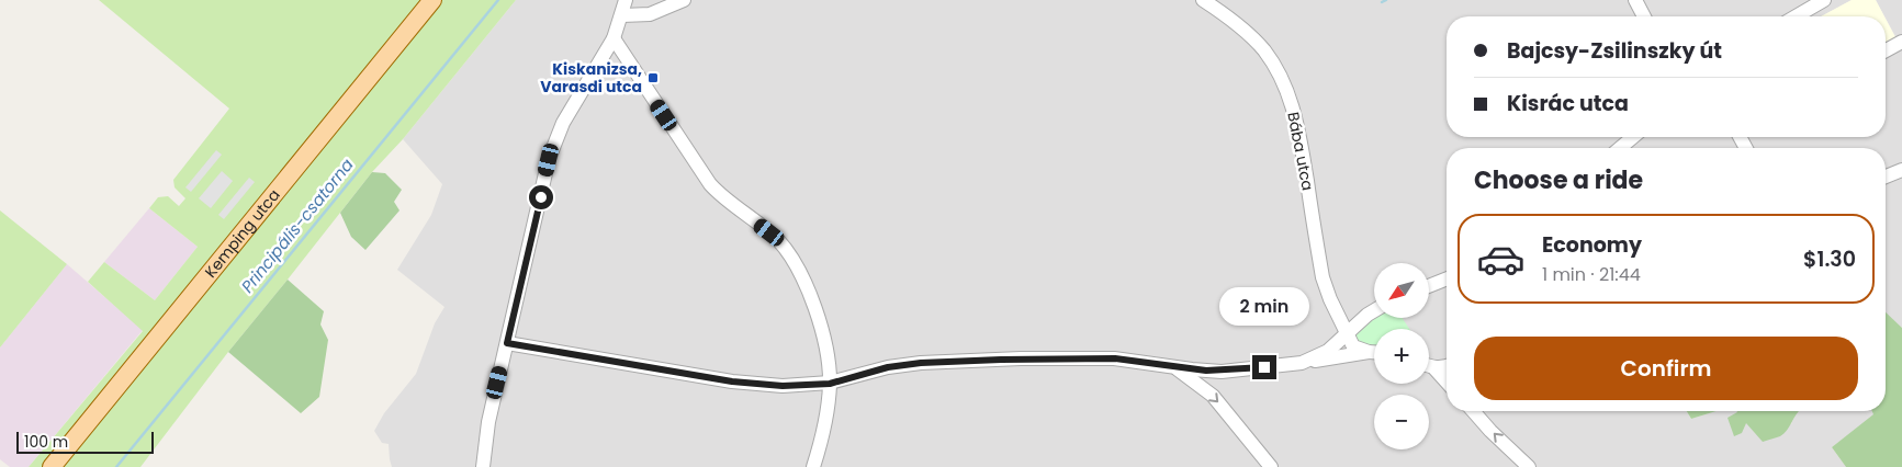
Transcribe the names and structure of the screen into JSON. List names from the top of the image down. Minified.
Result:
{"streets":{"main road":["Kemping utca"],"street":["Bába utca"]},"water":["Principális-csatorna"],"places":{"transit":["Kiskanizsa, Varasdi utca"]},"scale_bar":"100 m","north":"bottom left","page":{"banner":["Bajcsy-Zsilinszky út","Kisrác utca"],"heading":"Choose a ride","list":[{"name":"Economy","note":"1 min · 21:44","value":"$1.30"}],"map_buttons":["+","−"],"bubble":"2 min","buttons":"Confirm","scale":"100 m"}}
